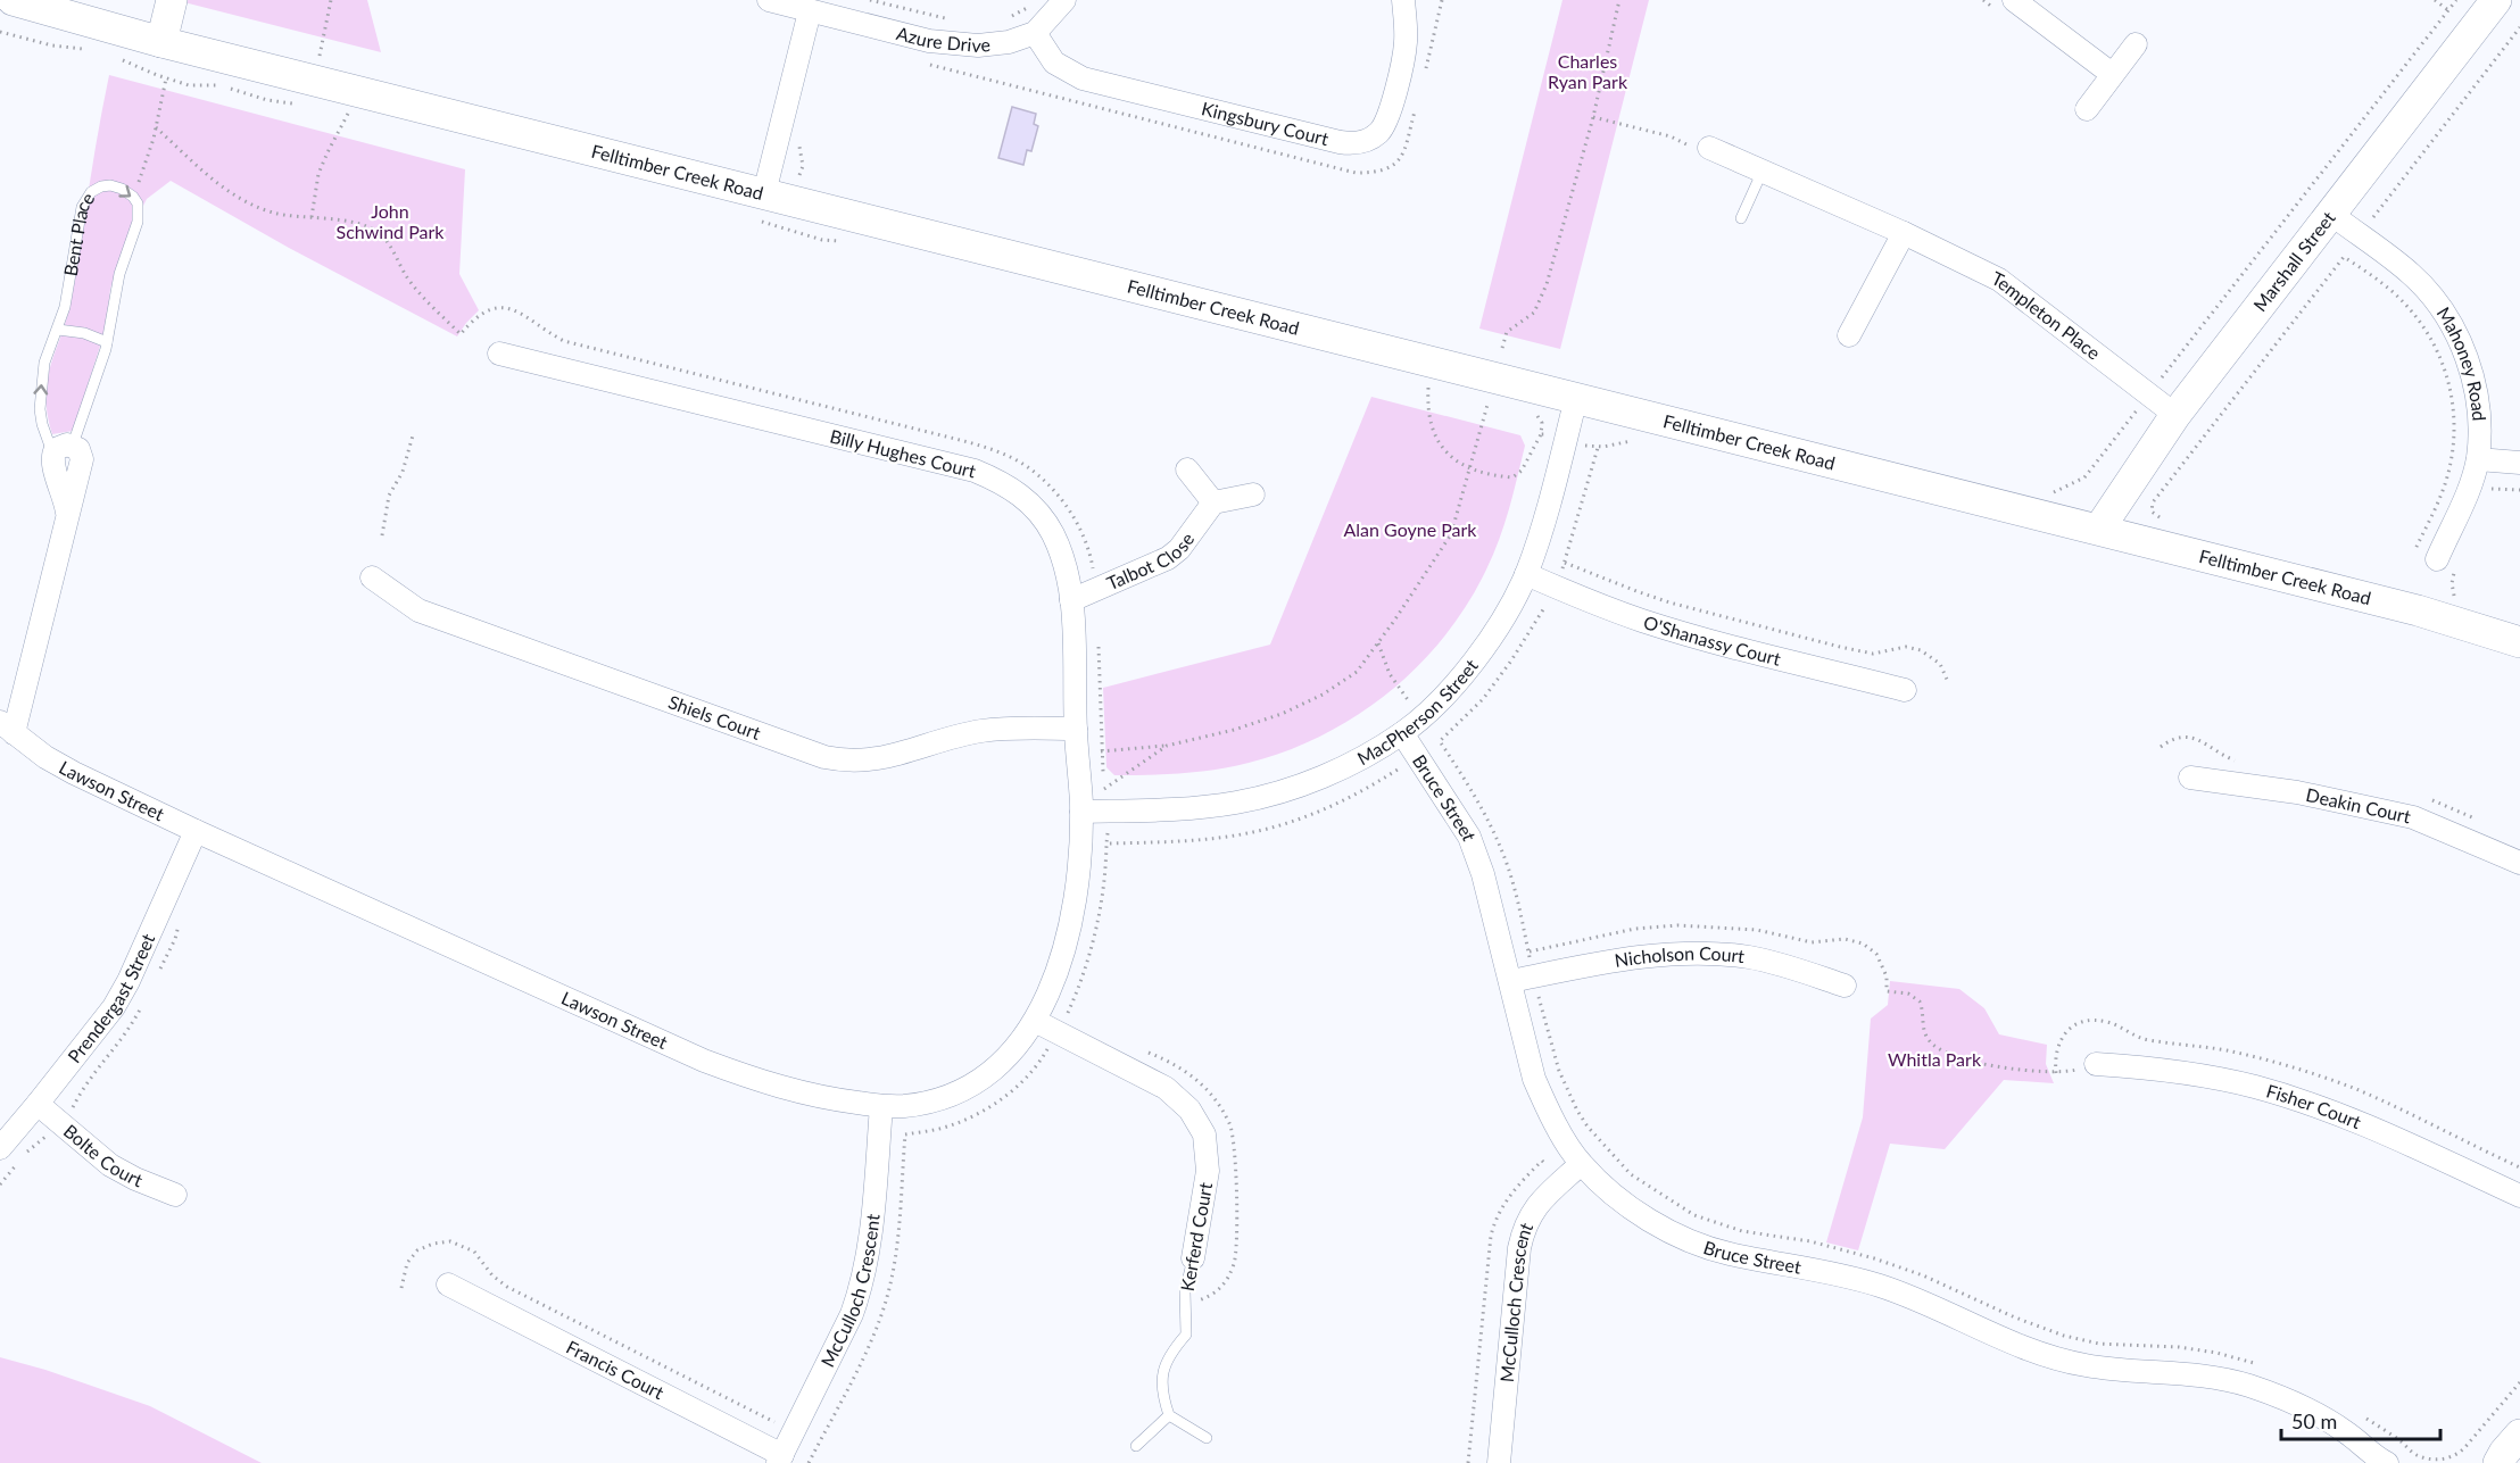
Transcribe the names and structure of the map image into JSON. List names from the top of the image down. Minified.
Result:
{"streets":{"main road":["Felltimber Creek Road","Marshall Street"],"street":["Azure Drive","Kingsbury Court","Bent Place","Templeton Place","Mahoney Road","Billy Hughes Court","Talbot Close","O'Shanassy Court","MacPherson Street","Shiels Court","Lawson Street","Bruce Street","Deakin Court","Nicholson Court","Prendergast Street","Fisher Court","Bolte Court","Kerferd Court","McCulloch Crescent","Francis Court"]},"crossings":[["Azure Drive","Kingsbury Court"],["Felltimber Creek Road","Marshall Street"],["Felltimber Creek Road","MacPherson Street"],["Bent Place","Lawson Street"],["Marshall Street","Templeton Place"],["Marshall Street","Mahoney Road"],["Billy Hughes Court","Talbot Close"],["Billy Hughes Court","MacPherson Street"],["Billy Hughes Court","Shiels Court"],["Billy Hughes Court","Lawson Street"],["O'Shanassy Court","MacPherson Street"],["MacPherson Street","Lawson Street"],["MacPherson Street","Bruce Street"],["Lawson Street","Prendergast Street"],["Lawson Street","Kerferd Court"],["Lawson Street","McCulloch Crescent"],["Bruce Street","Nicholson Court"],["Bruce Street","McCulloch Crescent"],["Prendergast Street","Bolte Court"],["McCulloch Crescent","Francis Court"]],"parks":["Charles Ryan Park","John Schwind Park","Alan Goyne Park","Whitla Park"],"scale_bar":"50 m"}
